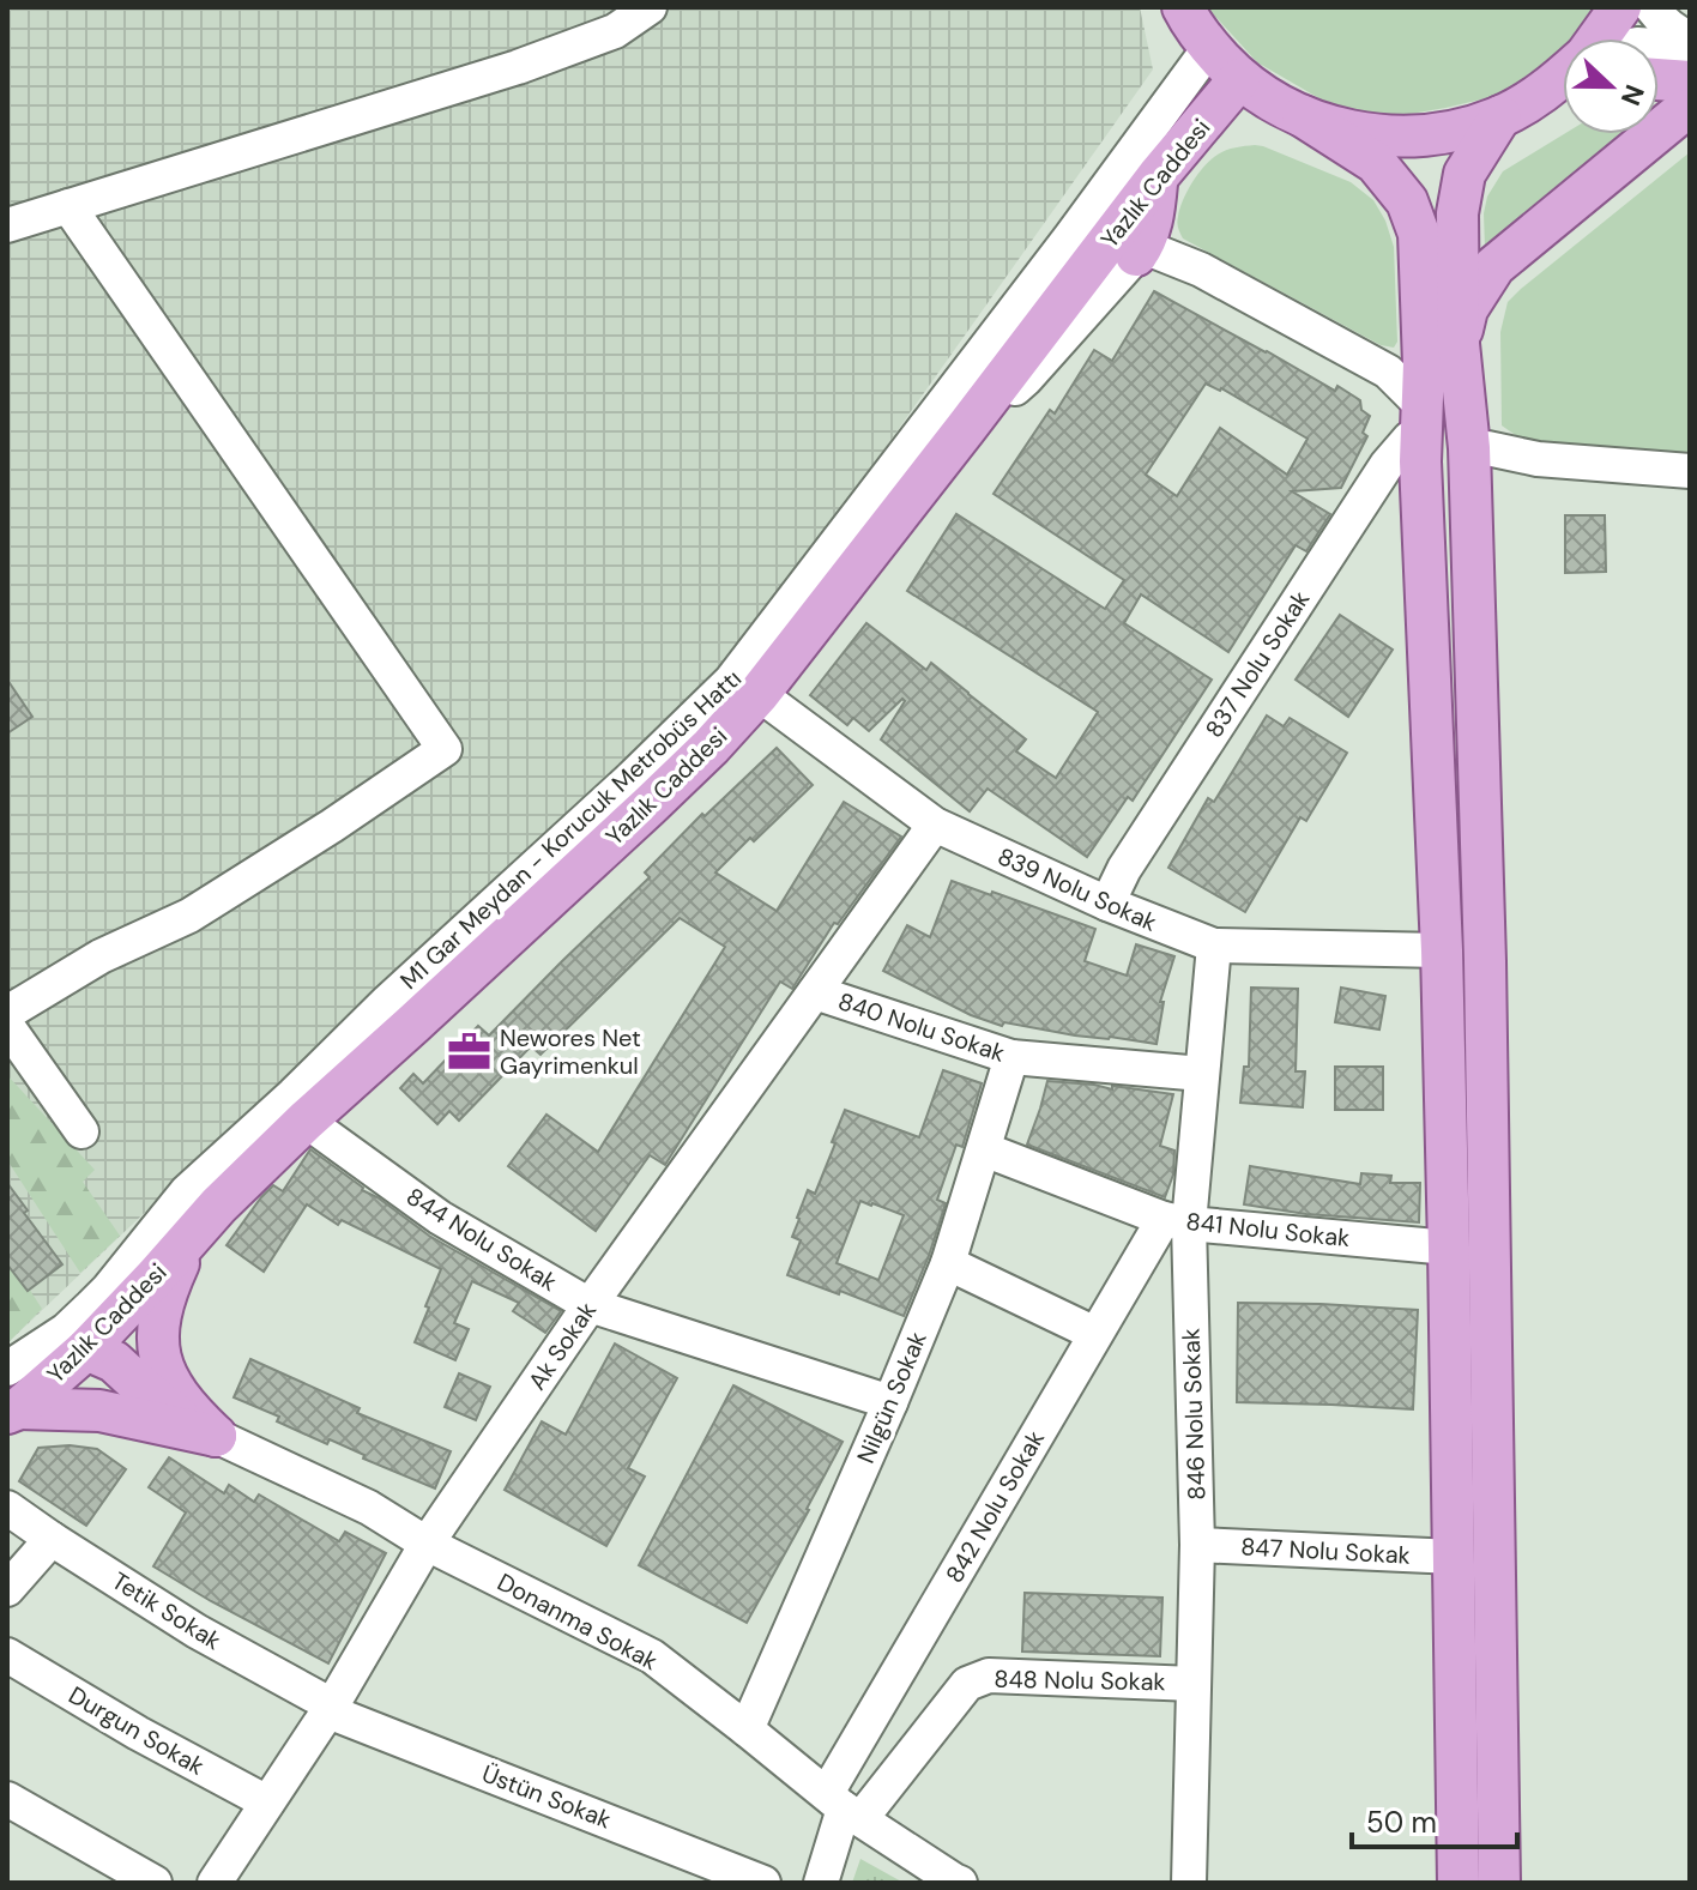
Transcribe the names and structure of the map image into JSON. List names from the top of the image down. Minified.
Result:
{"streets":{"main road":["Yazlık Caddesi"],"street":["837 Nolu Sokak","M1 Gar Meydan - Korucuk Metrobüs Hattı","839 Nolu Sokak","840 Nolu Sokak","841 Nolu Sokak","844 Nolu Sokak","Ak Sokak","Nilgün Sokak","846 Nolu Sokak","842 Nolu Sokak","847 Nolu Sokak","Tetik Sokak","Donanma Sokak","848 Nolu Sokak","Durgun Sokak","Üstün Sokak"]},"crossings":[["Yazlık Caddesi","839 Nolu Sokak"],["Yazlık Caddesi","844 Nolu Sokak"],["837 Nolu Sokak","839 Nolu Sokak"],["839 Nolu Sokak","Ak Sokak"],["839 Nolu Sokak","846 Nolu Sokak"],["840 Nolu Sokak","Ak Sokak"],["840 Nolu Sokak","Nilgün Sokak"],["840 Nolu Sokak","846 Nolu Sokak"],["841 Nolu Sokak","Nilgün Sokak"],["841 Nolu Sokak","846 Nolu Sokak"],["841 Nolu Sokak","842 Nolu Sokak"],["844 Nolu Sokak","Ak Sokak"],["844 Nolu Sokak","Nilgün Sokak"],["Ak Sokak","Tetik Sokak"],["Ak Sokak","Donanma Sokak"],["Ak Sokak","Durgun Sokak"],["Ak Sokak","Üstün Sokak"],["Nilgün Sokak","Donanma Sokak"],["846 Nolu Sokak","842 Nolu Sokak"],["846 Nolu Sokak","847 Nolu Sokak"],["846 Nolu Sokak","848 Nolu Sokak"],["842 Nolu Sokak","Donanma Sokak"],["842 Nolu Sokak","848 Nolu Sokak"],["Tetik Sokak","Üstün Sokak"],["Donanma Sokak","848 Nolu Sokak"]],"places":{"office":["Newores Net Gayrimenkul"]},"scale_bar":"50 m","north":"right"}
